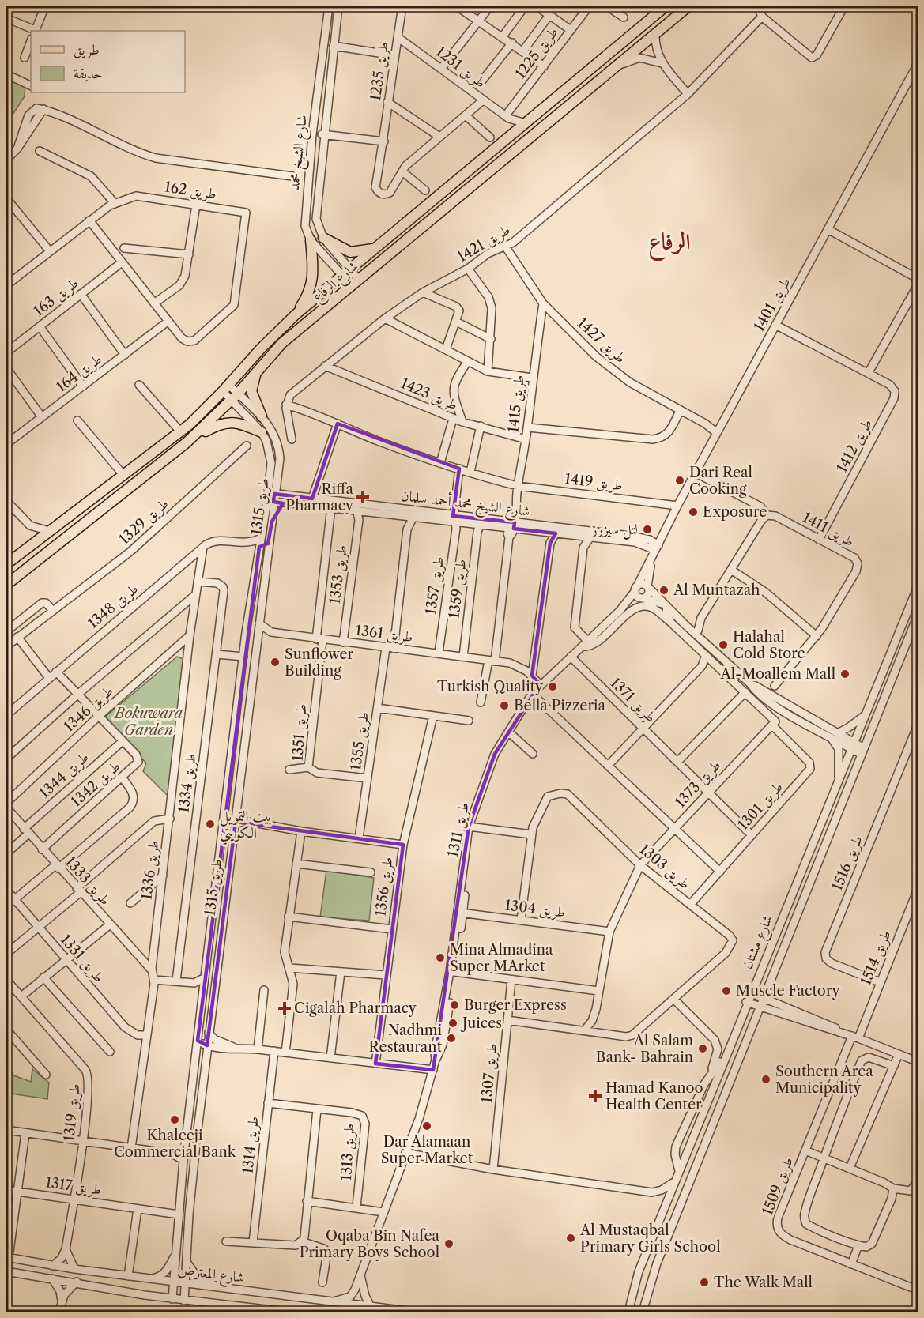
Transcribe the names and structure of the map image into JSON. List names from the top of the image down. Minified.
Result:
{"streets":{"main road":["شارع الرفاع"],"street":["طريق 1225","طريق 1231","طريق 1235","شارع الشيخ محمد","طريق 162","طريق 1421","طريق 163","طريق 1401","طريق 1427","طريق 164","طريق 1423","طريق 1415","طريق 1412","طريق 1419","شارع الشيخ محمد أحمد سلمان","طريق 1315","طريق 1329","طريق 1411","طريق 1353","طريق 1357","طريق 1359","طريق 1348","طريق 1361","طريق 1371","طريق 1346","طريق 1351","طريق 1355","طريق 1344","طريق 1334","طريق 1342","طريق 1373","طريق 1301","طريق 1311","طريق 1516","طريق 1303","طريق 1336","طريق 1333","طريق 1356","طريق 1304","شارع مشتان","طريق 1514","طريق 1331","طريق 1307","طريق 1319","طريق 1314","طريق 1313","طريق 1317","طريق 1509","شارع المعترض"]},"crossings":[["طريق 1225","طريق 1231"],["طريق 1231","طريق 1235"],["طريق 1231","شارع الرفاع"],["شارع الشيخ محمد","شارع الرفاع"],["طريق 162","طريق 164"],["طريق 1421","طريق 1427"],["طريق 1421","طريق 1423"],["شارع الرفاع","طريق 1315"],["طريق 1401","طريق 1427"],["طريق 1401","طريق 1412"],["طريق 1401","طريق 1419"],["طريق 1401","شارع الشيخ محمد أحمد سلمان"],["طريق 1401","طريق 1411"],["طريق 1401","طريق 1311"],["طريق 1427","طريق 1415"],["طريق 1423","طريق 1415"],["طريق 1415","طريق 1419"],["طريق 1415","شارع الشيخ محمد أحمد سلمان"],["طريق 1412","طريق 1411"],["شارع الشيخ محمد أحمد سلمان","طريق 1315"],["شارع الشيخ محمد أحمد سلمان","طريق 1353"],["شارع الشيخ محمد أحمد سلمان","طريق 1357"],["شارع الشيخ محمد أحمد سلمان","طريق 1359"],["شارع الشيخ محمد أحمد سلمان","طريق 1351"],["شارع الشيخ محمد أحمد سلمان","طريق 1355"],["طريق 1315","طريق 1348"],["طريق 1315","طريق 1361"],["طريق 1315","طريق 1317"],["طريق 1315","شارع المعترض"],["طريق 1353","طريق 1361"],["طريق 1357","طريق 1361"],["طريق 1359","طريق 1361"],["طريق 1348","طريق 1342"],["طريق 1348","طريق 1336"],["طريق 1361","طريق 1351"],["طريق 1361","طريق 1355"],["طريق 1361","طريق 1311"],["طريق 1371","طريق 1373"],["طريق 1371","طريق 1301"],["طريق 1371","طريق 1311"],["طريق 1346","طريق 1342"],["طريق 1346","طريق 1336"],["طريق 1351","طريق 1355"],["طريق 1344","طريق 1342"],["طريق 1344","طريق 1333"],["طريق 1334","طريق 1336"],["طريق 1342","طريق 1333"],["طريق 1373","طريق 1301"],["طريق 1373","طريق 1303"],["طريق 1301","طريق 1311"],["طريق 1301","طريق 1303"],["طريق 1311","طريق 1304"],["طريق 1311","شارع المعترض"],["طريق 1516","طريق 1514"],["طريق 1303","طريق 1304"],["طريق 1303","طريق 1307"],["طريق 1336","طريق 1333"],["طريق 1336","طريق 1331"],["طريق 1514","طريق 1509"],["طريق 1319","طريق 1317"],["طريق 1319","شارع المعترض"],["طريق 1314","طريق 1313"]],"districts":["الرفاع"],"parks":["Bokuwara Garden"],"places":{"other":["Dari Real Cooking","Exposure","لتل سيزرز","Al Muntazah","Halahal Cold Store","Sunflower Building","Al-Moallem Mall","Turkish Quality","Bella Pizzeria","بيت التمويل الكويتي","Mina Almadina Super MArket","Muscle Factory","Burger Express","Juices","Nadhmi Restaurant","Al Salam Bank- Bahrain","Southern Area Municipality","Khaleeji Commercial Bank","Dar Alamaan Super Market","Al Mustaqbal Primary Girls School","Oqaba Bin Nafea Primary Boys School","The Walk Mall"],"health":["Riffa Pharmacy","Cigalah Pharmacy","Hamad Kanoo Health Center"]},"legend":["طريق","حديقة"]}
